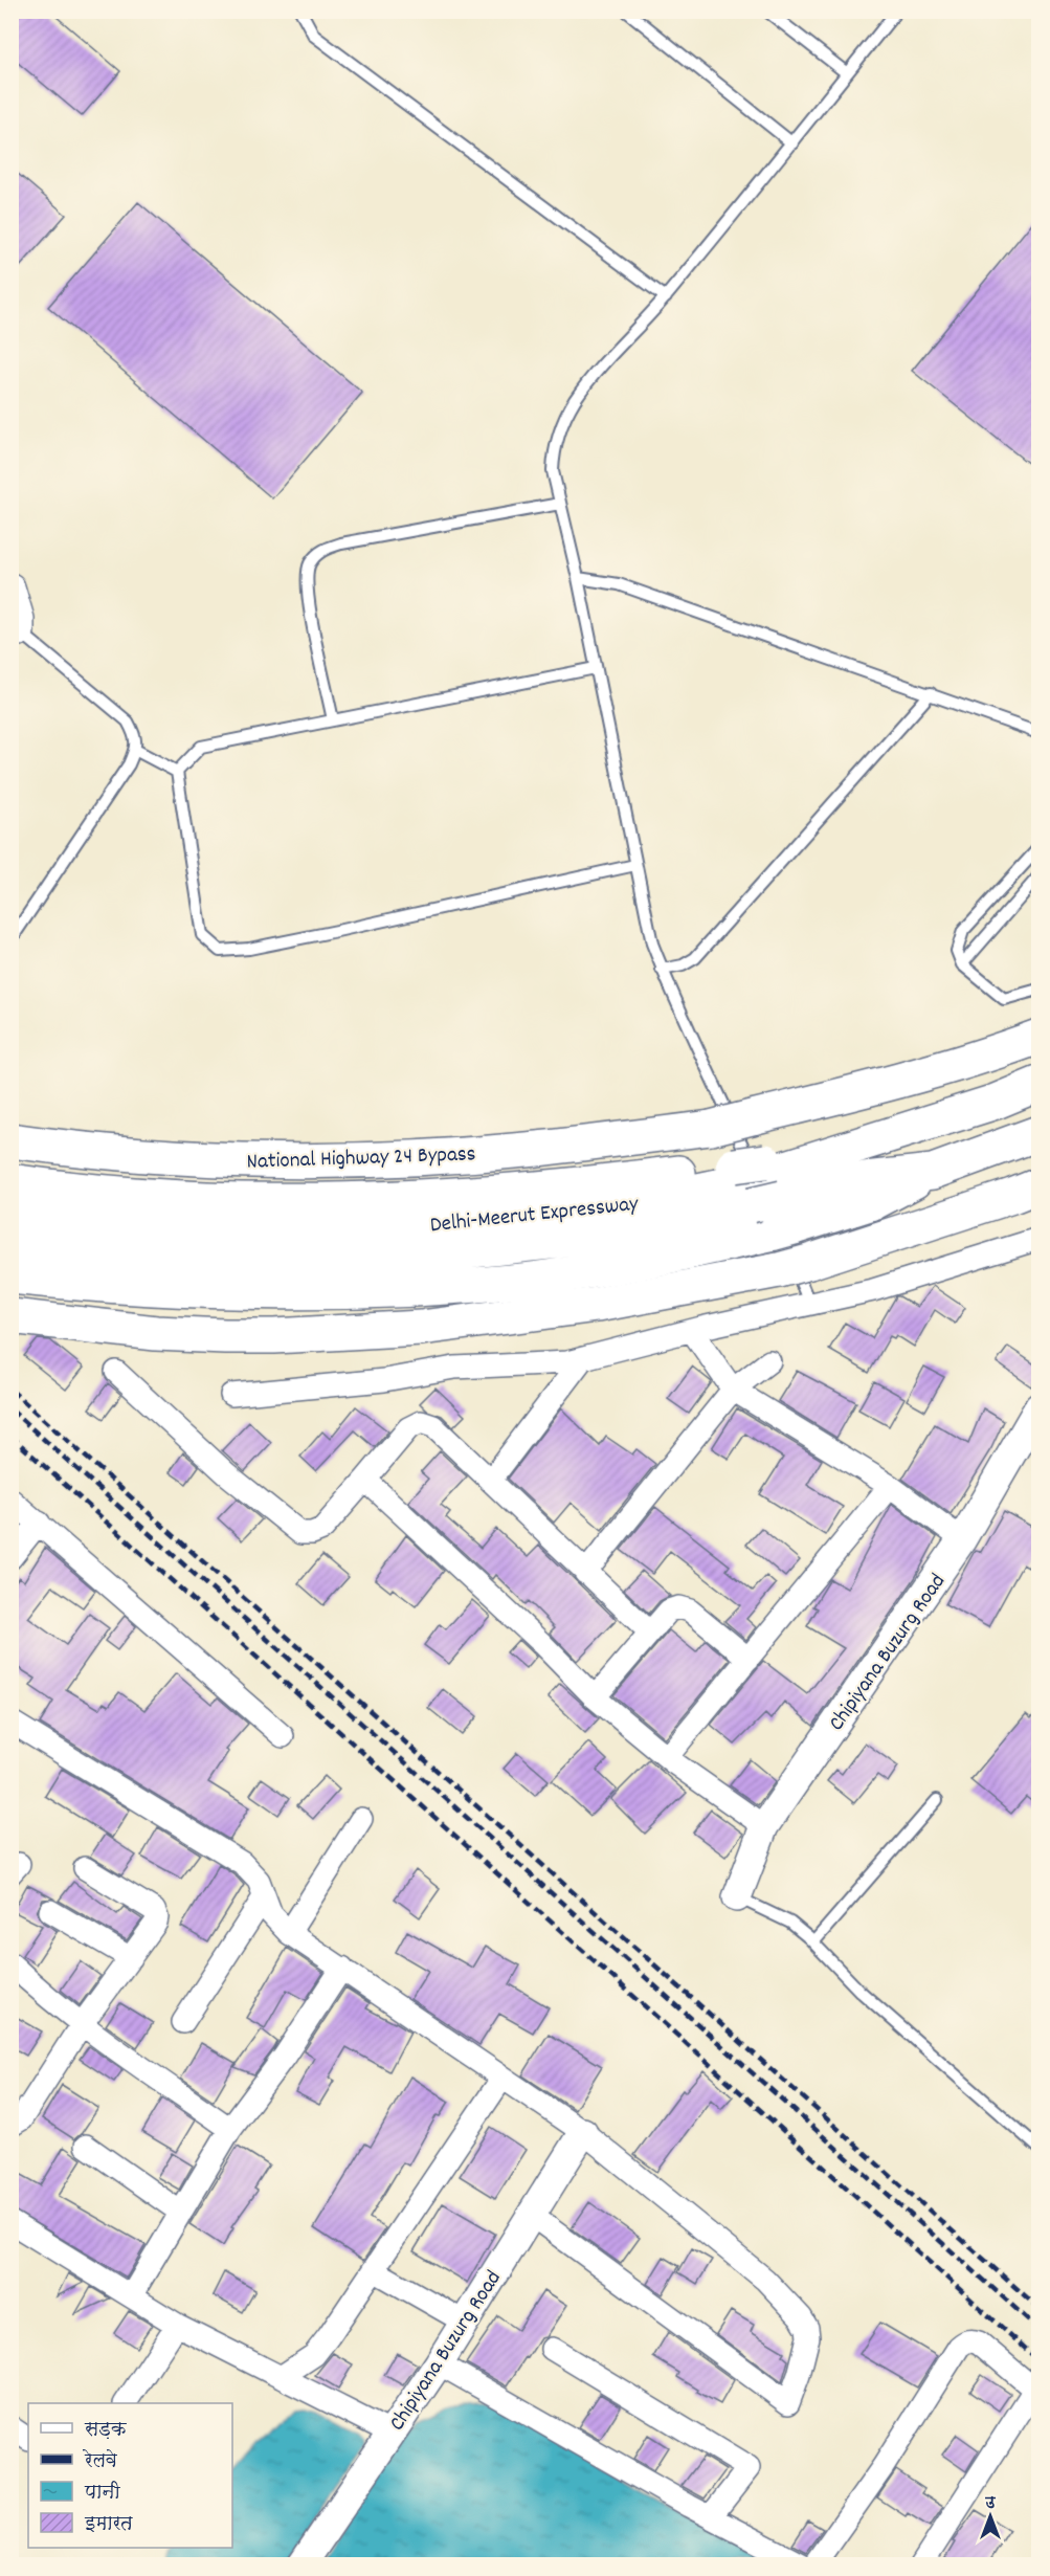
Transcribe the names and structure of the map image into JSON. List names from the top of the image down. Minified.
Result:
{"streets":{"highway":["National Highway 24 Bypass","Delhi-Meerut Expressway"],"street":["Chipiyana Buzurg Road"]},"legend":["सड़क","रेलवे","पानी","इमारत"],"north":"top"}
